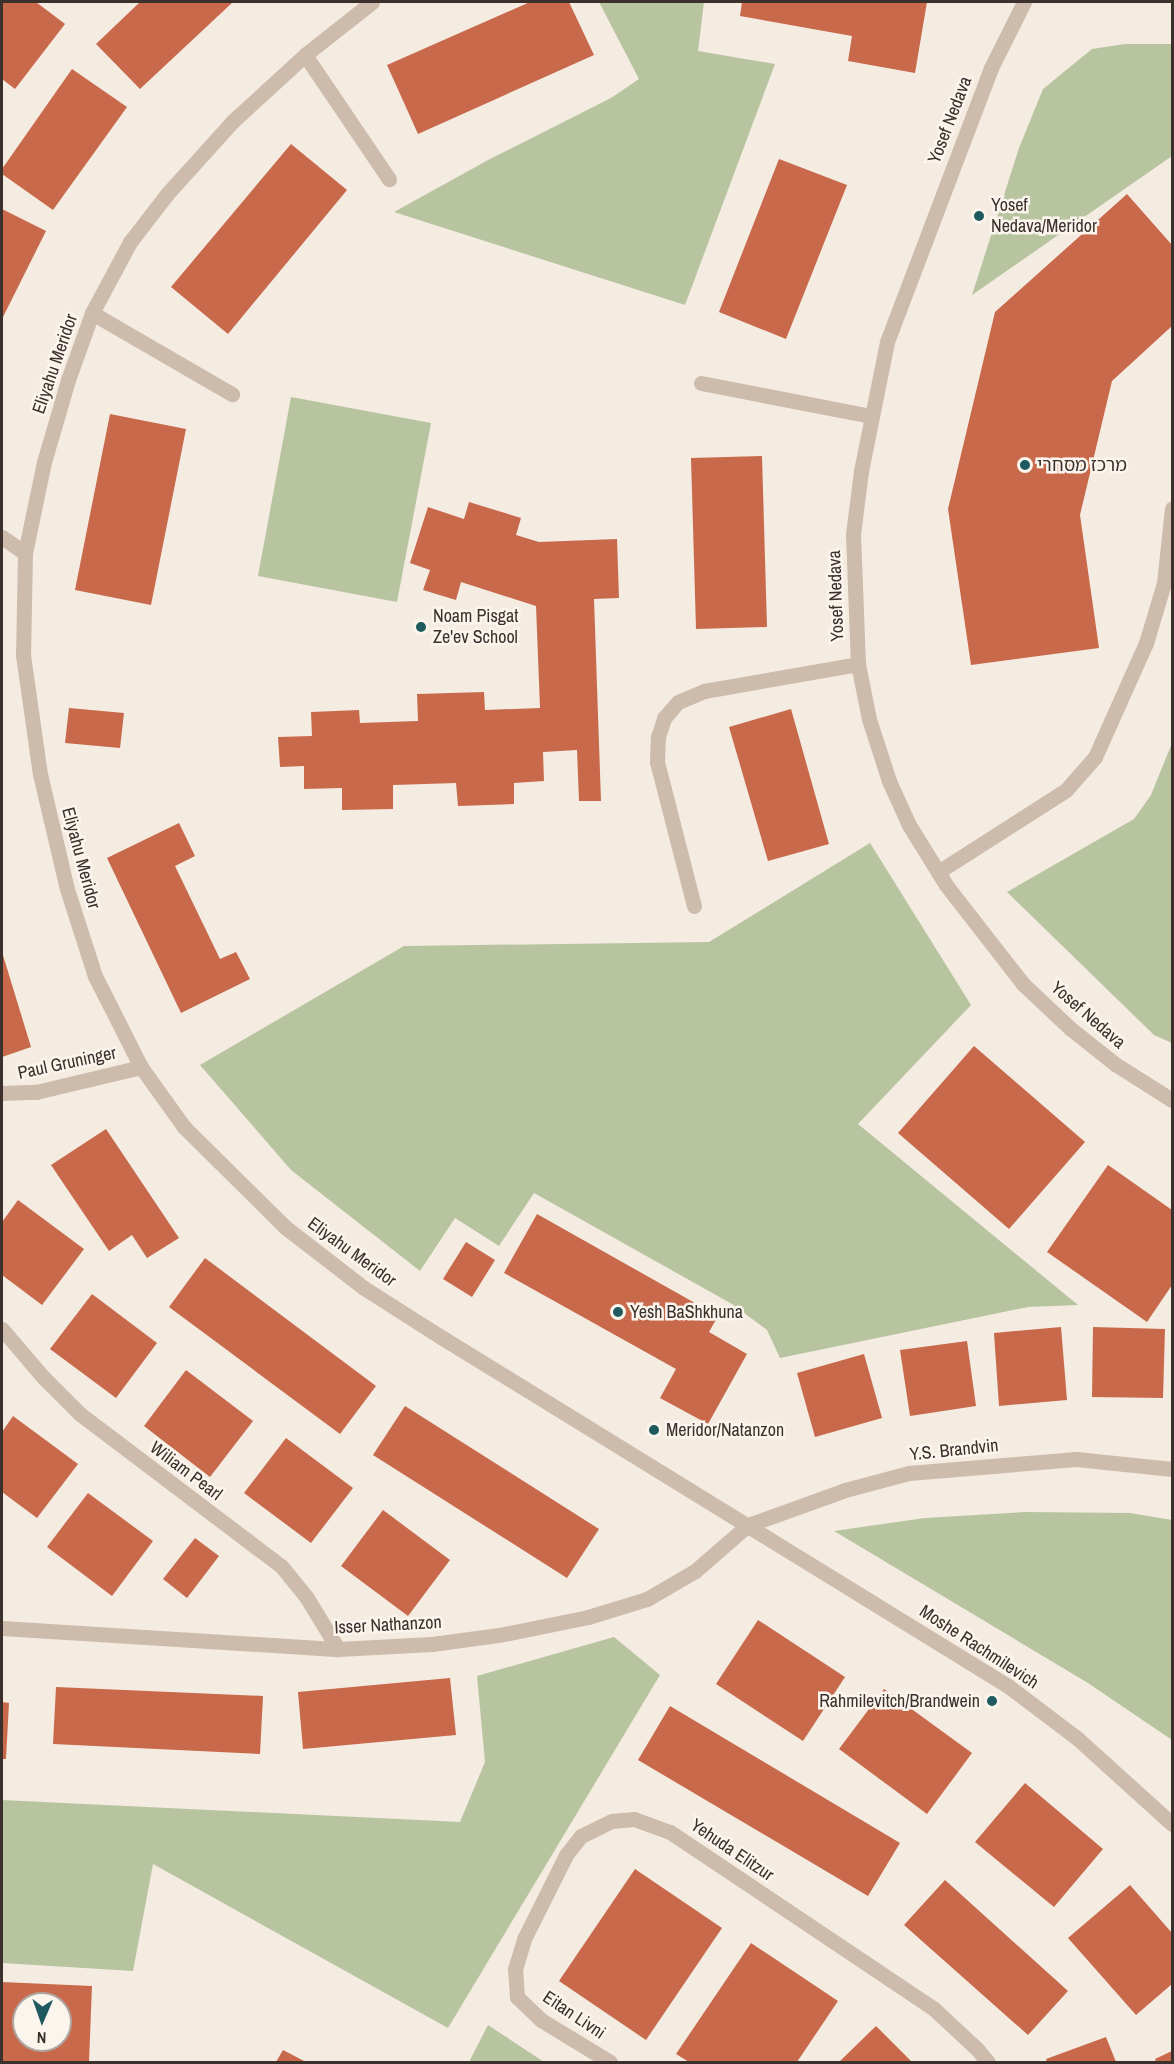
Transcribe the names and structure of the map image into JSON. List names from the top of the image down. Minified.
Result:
{"streets":{"street":["Yosef Nedava","Eliyahu Meridor","Paul Gruninger","Y.S. Brandvin","Wiliam Pearl","Isser Nathanzon","Moshe Rachmilevich","Yehuda Elitzur","Eitan Livni"]},"crossings":[["Eliyahu Meridor","Paul Gruninger"],["Eliyahu Meridor","Y.S. Brandvin"],["Eliyahu Meridor","Isser Nathanzon"],["Eliyahu Meridor","Moshe Rachmilevich"],["Y.S. Brandvin","Isser Nathanzon"],["Y.S. Brandvin","Moshe Rachmilevich"],["Wiliam Pearl","Isser Nathanzon"],["Isser Nathanzon","Moshe Rachmilevich"],["Yehuda Elitzur","Eitan Livni"]],"places":["Yosef Nedava/Meridor","מרכז מסחרי","Noam Pisgat Ze'ev School","Yesh BaShkhuna","Meridor/Natanzon","Rahmilevitch/Brandwein"],"north":"bottom"}
